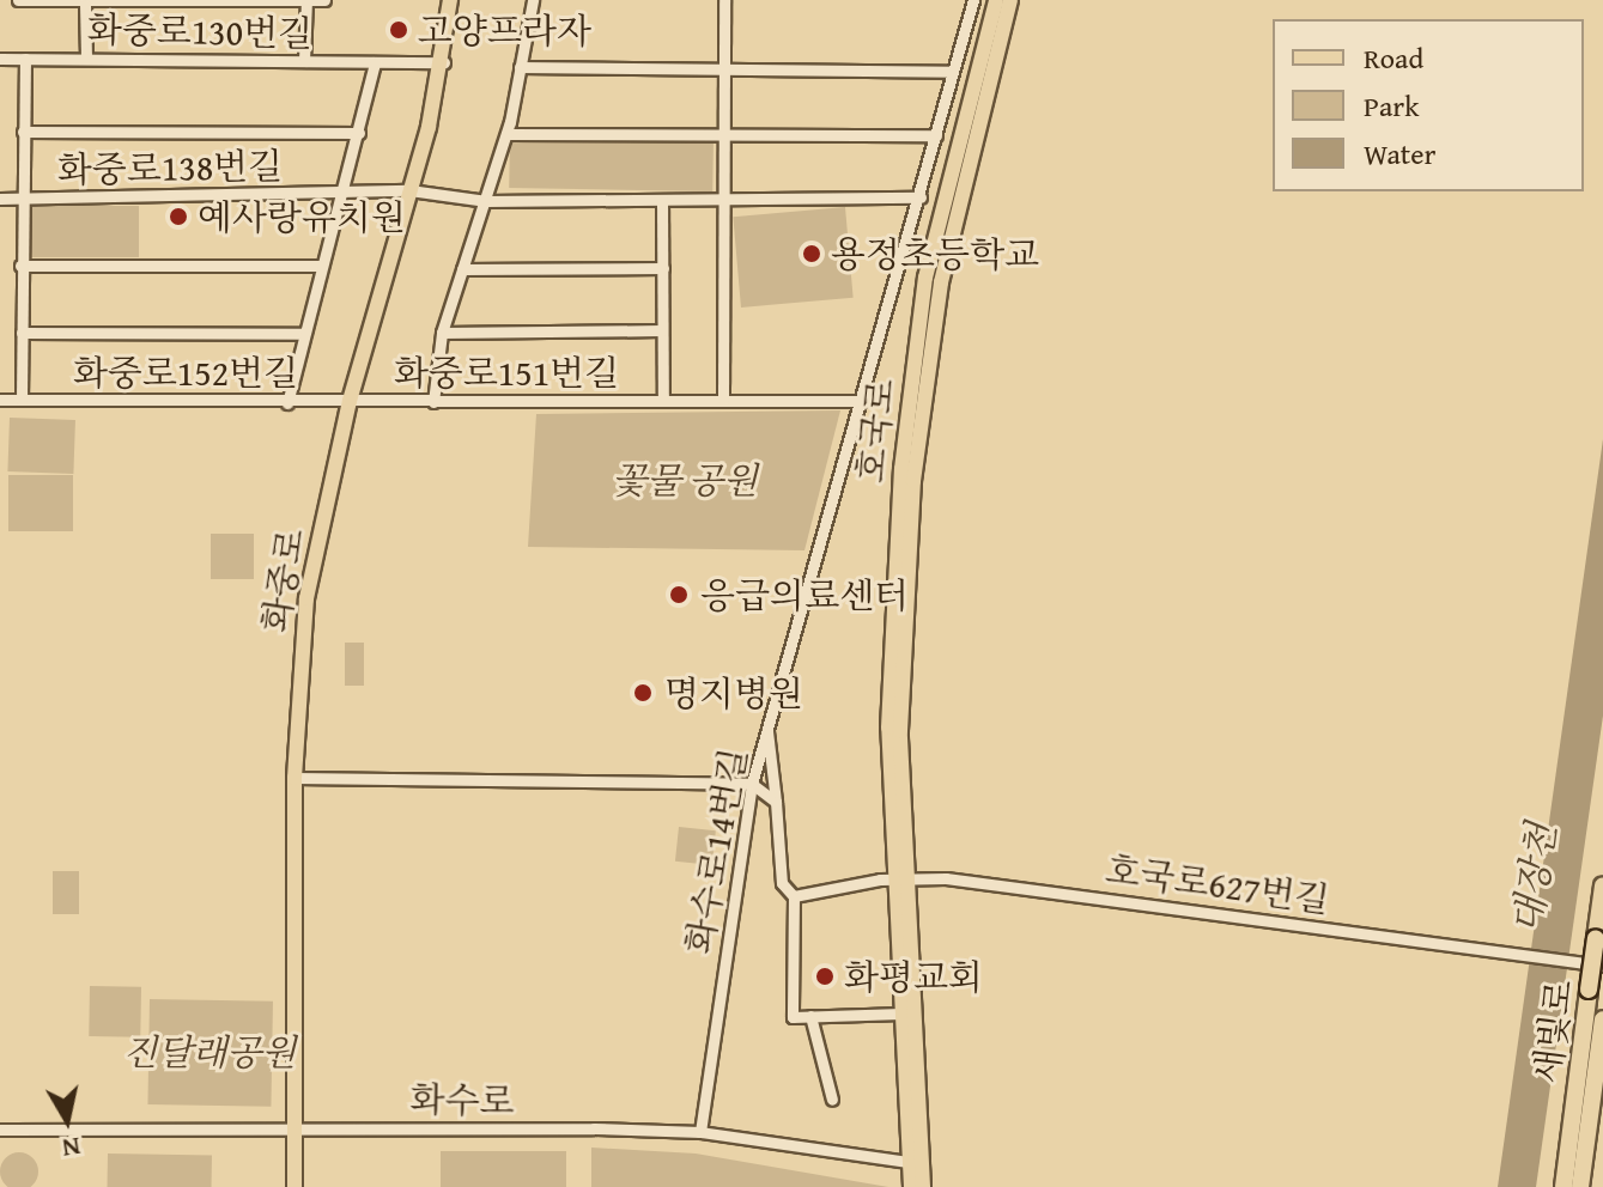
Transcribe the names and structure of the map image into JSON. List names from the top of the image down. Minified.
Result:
{"streets":{"highway":["새빛로"],"main road":["호국로","화중로"],"street":["화중로130번길","화중로138번길","화중로152번길","화중로151번길","화수로14번길","호국로627번길","화수로"]},"crossings":[["화중로130번길","화중로"],["화중로138번길","화중로152번길"],["화중로138번길","화중로151번길"],["화중로138번길","화중로"],["화중로138번길","화수로14번길"],["화중로152번길","화중로151번길"],["화중로152번길","화중로"],["화중로151번길","화중로"],["화중로151번길","화수로14번길"],["호국로","호국로627번길"],["호국로","화수로"],["화중로","화수로"],["화수로14번길","화수로"]],"water":["대장천"],"parks":["꽃물 공원","진달래공원"],"places":["고양프라자","예사랑유치원","용정초등학교","응급의료센터","명지병원","화평교회"],"legend":["Road","Park","Water"],"north":"bottom"}
